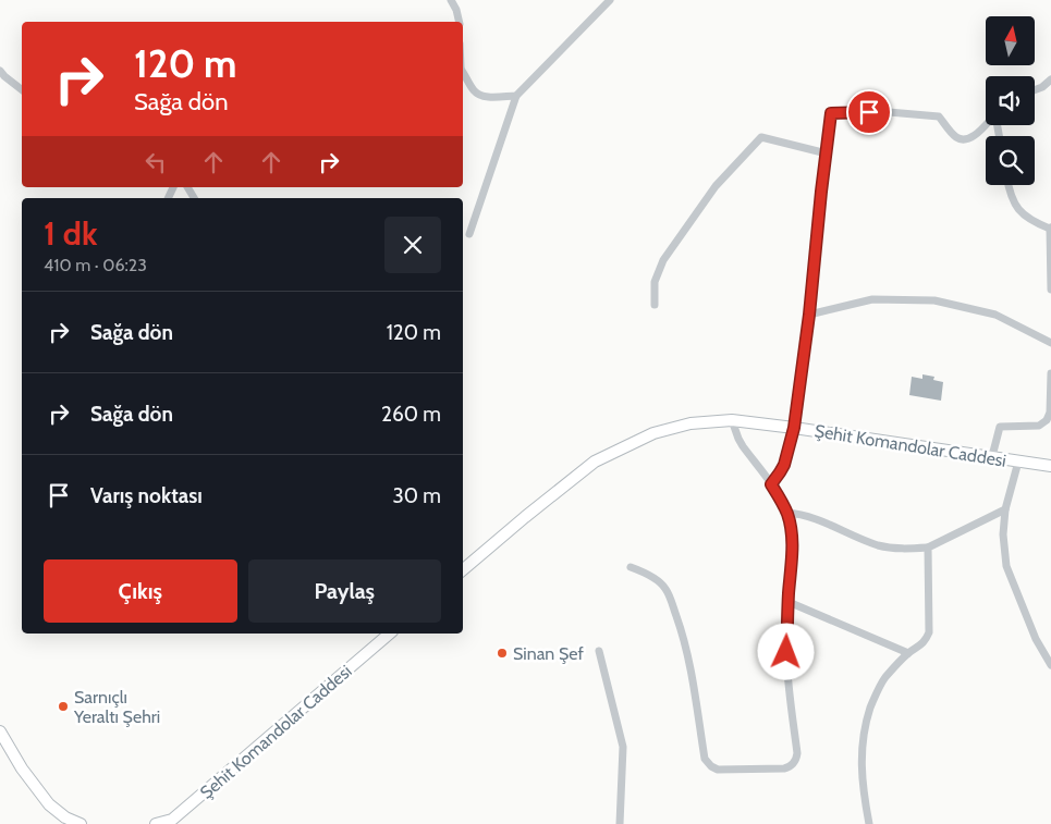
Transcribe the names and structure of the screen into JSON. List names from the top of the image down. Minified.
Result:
{"streets":{"main road":["Şehit Komandolar Caddesi"]},"places":["Sinan Şef","Sarnıçlı Yeraltı Şehri"],"north":"top","page":{"turn":["120 m","Sağa dön"],"heading":["1 dk","410 m · 06:23"],"list":[{"name":"Sağa dön","value":"120 m"},{"name":"Sağa dön","value":"260 m"},{"name":"Varış noktası","value":"30 m"}],"buttons":["Çıkış","Paylaş"]}}
